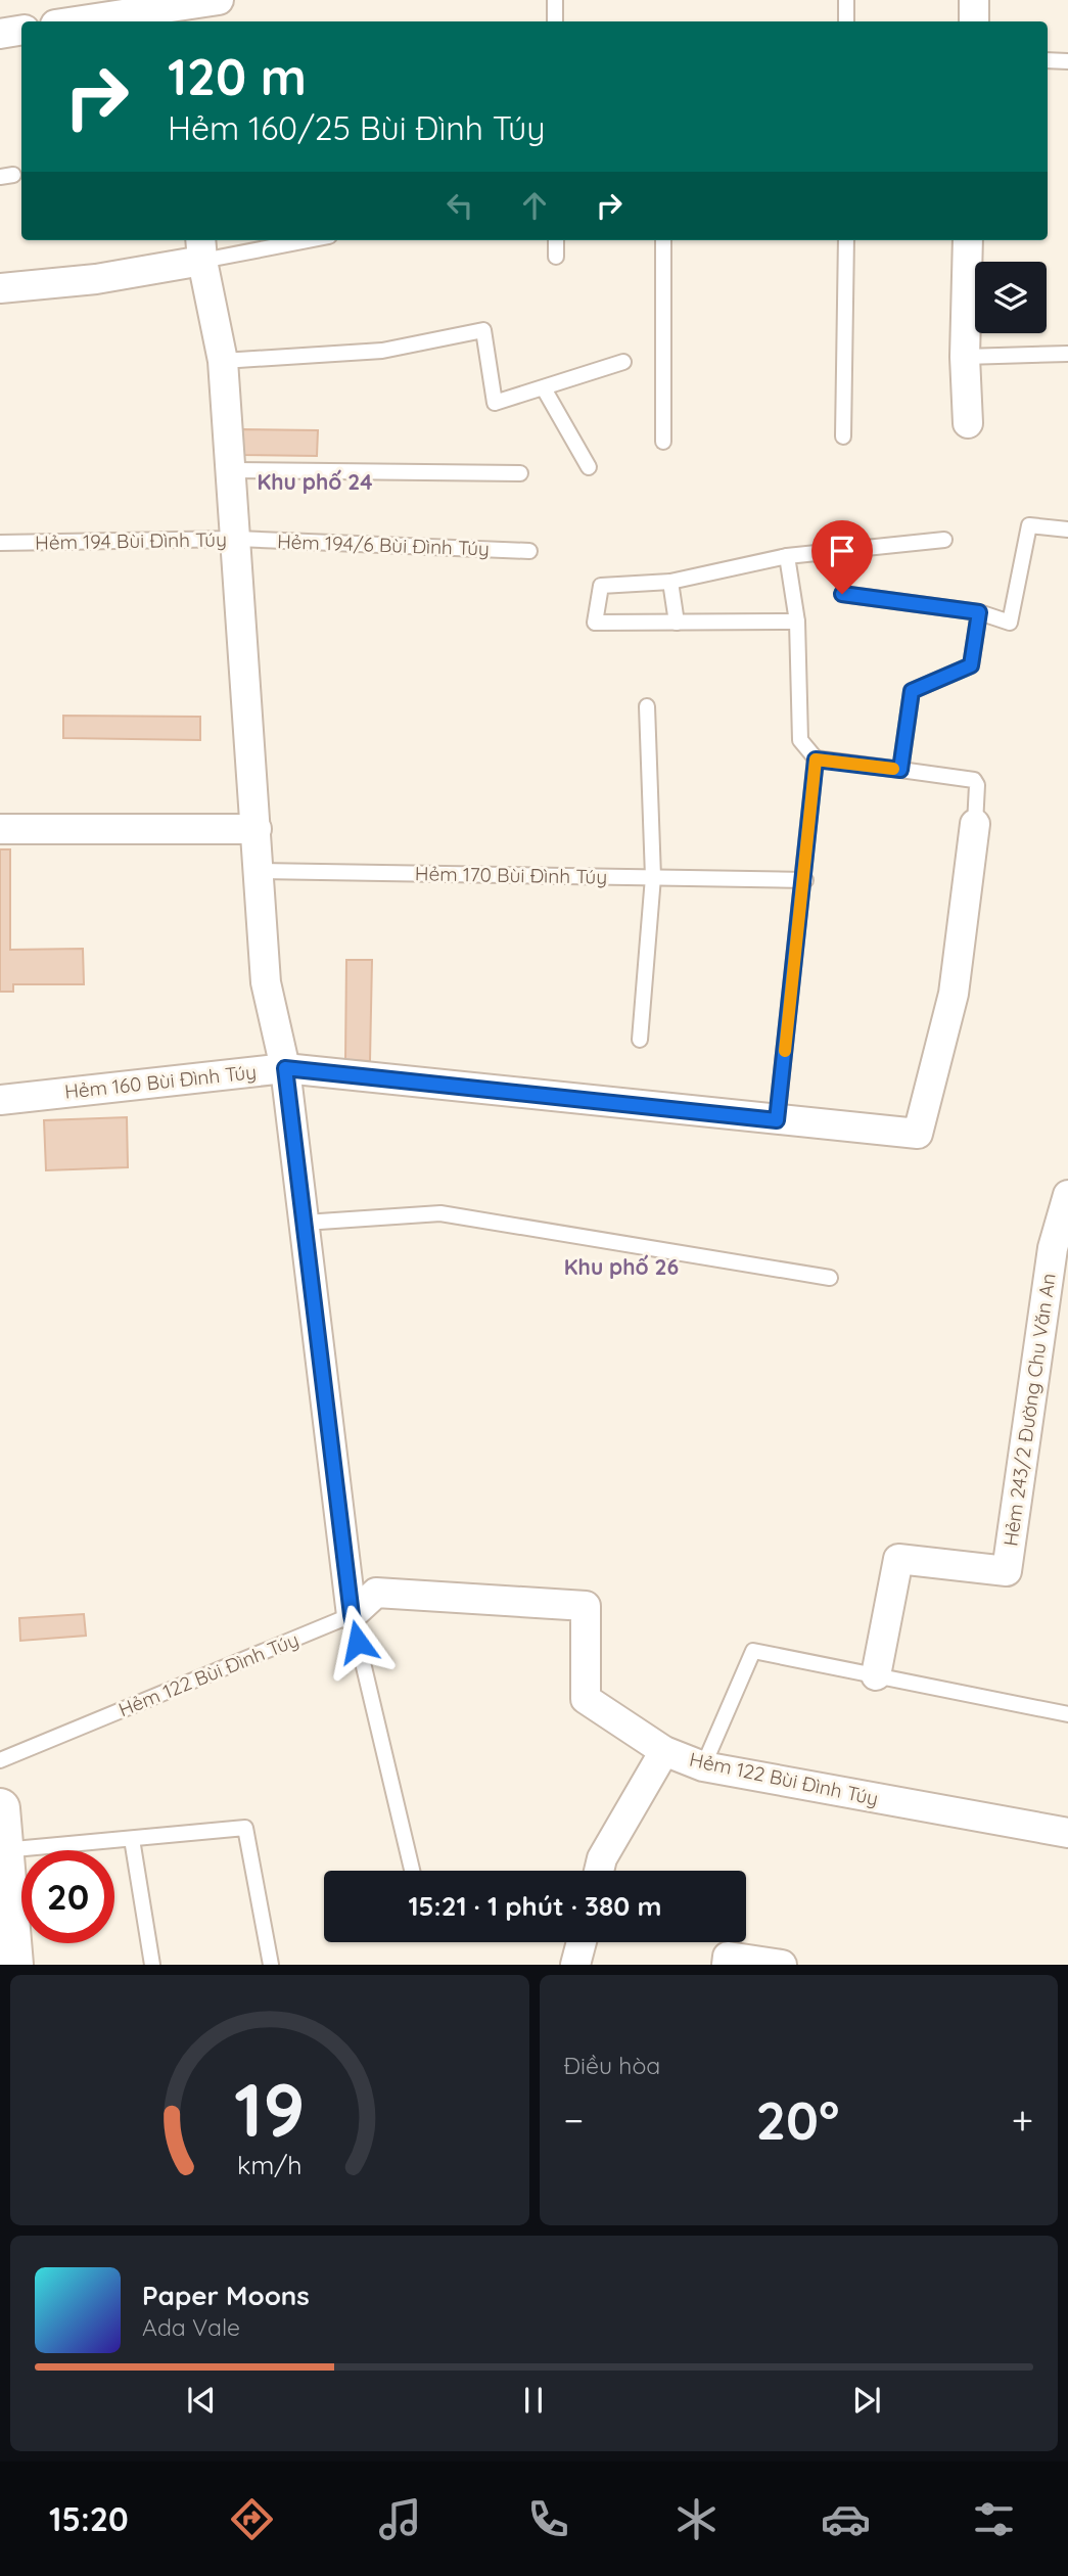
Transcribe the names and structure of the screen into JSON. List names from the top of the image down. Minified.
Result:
{"streets":{"street":["Hẻm 194 Bùi Đình Túy","Hẻm 160 Bùi Đình Túy","Hẻm 243/2 Đường Chu Văn An","Hẻm 122 Bùi Đình Túy"],"lane":["Hẻm 194/6 Bùi Đình Túy","Hẻm 170 Bùi Đình Túy"]},"crossings":[["Hẻm 194 Bùi Đình Túy","Hẻm 194/6 Bùi Đình Túy"],["Hẻm 160 Bùi Đình Túy","Hẻm 122 Bùi Đình Túy"]],"districts":["Khu phố 24","Khu phố 26"],"page":{"turn":["120 m","Hẻm 160/25 Bùi Đình Túy"],"limit":"20","trip":"15:21 · 1 phút · 380 m","tile":"Điều hòa","heat":["−","20°","+"],"song":["Paper Moons","Ada Vale"],"tabs":"15:20","gauge":["19","km/h"]}}
